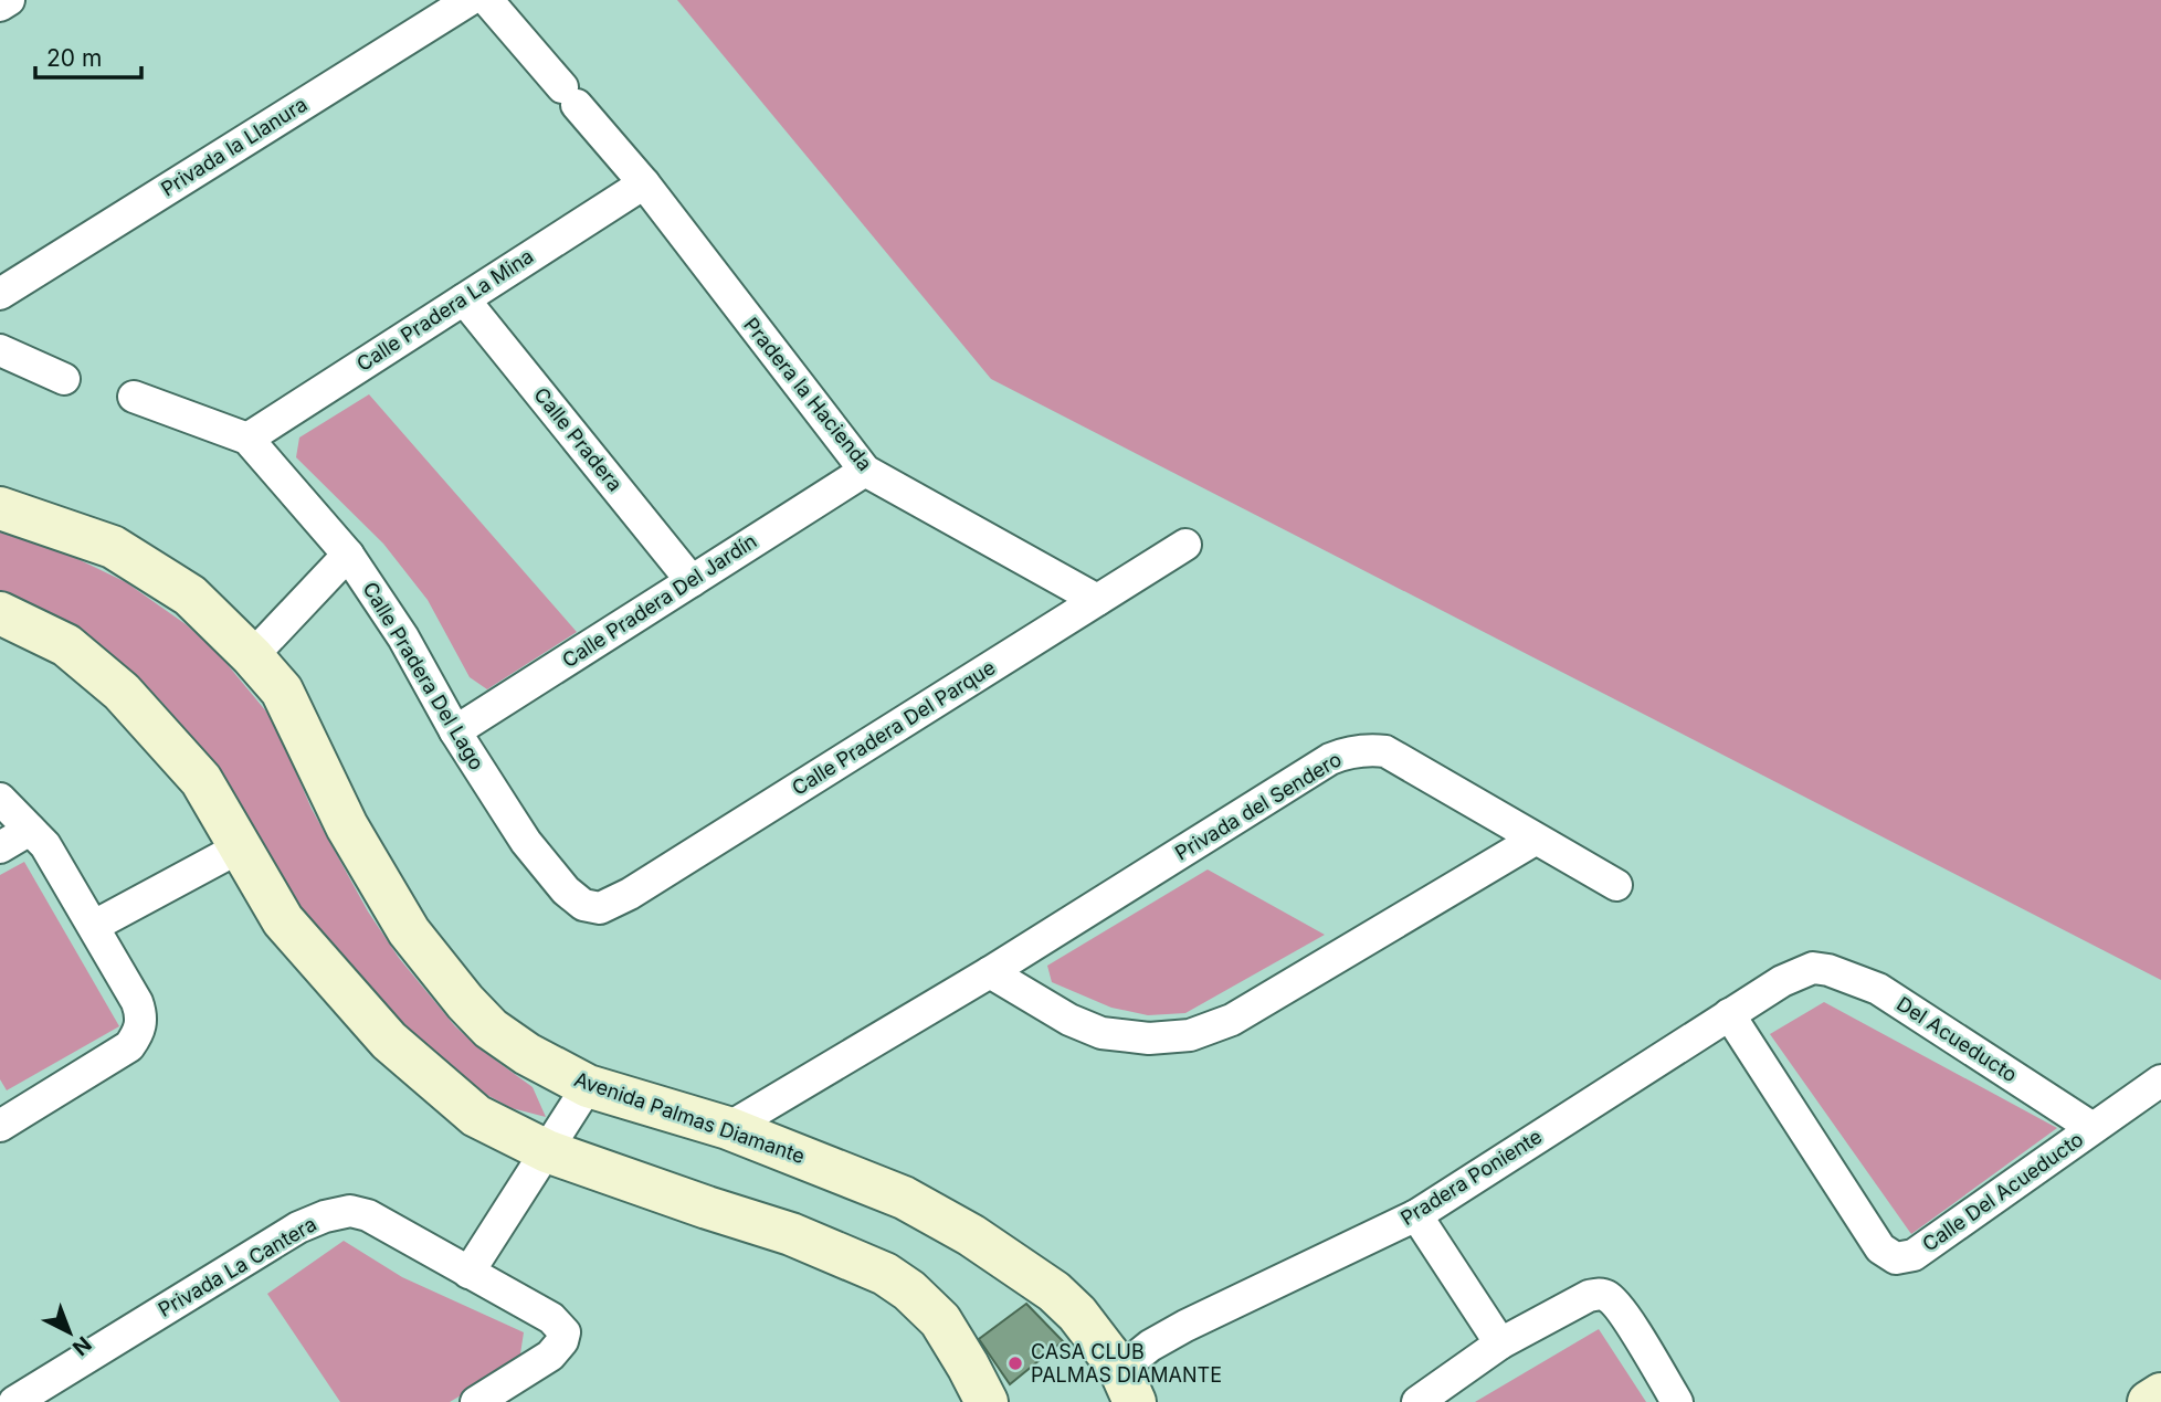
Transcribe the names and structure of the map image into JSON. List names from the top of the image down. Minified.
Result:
{"streets":{"street":["Privada la Llanura","Calle Pradera La Mina","Pradera la Hacienda","Calle Pradera","Calle Pradera Del Jardín","Calle Pradera Del Lago","Calle Pradera Del Parque","Privada del Sendero","Del Acueducto","Avenida Palmas Diamante","Pradera Poniente","Calle Del Acueducto","Privada La Cantera"]},"crossings":[["Calle Pradera La Mina","Pradera la Hacienda"],["Calle Pradera La Mina","Calle Pradera"],["Calle Pradera La Mina","Calle Pradera Del Lago"],["Pradera la Hacienda","Calle Pradera Del Jardín"],["Pradera la Hacienda","Calle Pradera Del Parque"],["Calle Pradera","Calle Pradera Del Jardín"],["Calle Pradera Del Jardín","Calle Pradera Del Lago"],["Calle Pradera Del Lago","Calle Pradera Del Parque"],["Privada del Sendero","Avenida Palmas Diamante"],["Del Acueducto","Pradera Poniente"],["Del Acueducto","Calle Del Acueducto"],["Avenida Palmas Diamante","Pradera Poniente"],["Pradera Poniente","Calle Del Acueducto"]],"places":["CASA CLUB PALMAS DIAMANTE"],"scale_bar":"20 m","north":"bottom right"}
